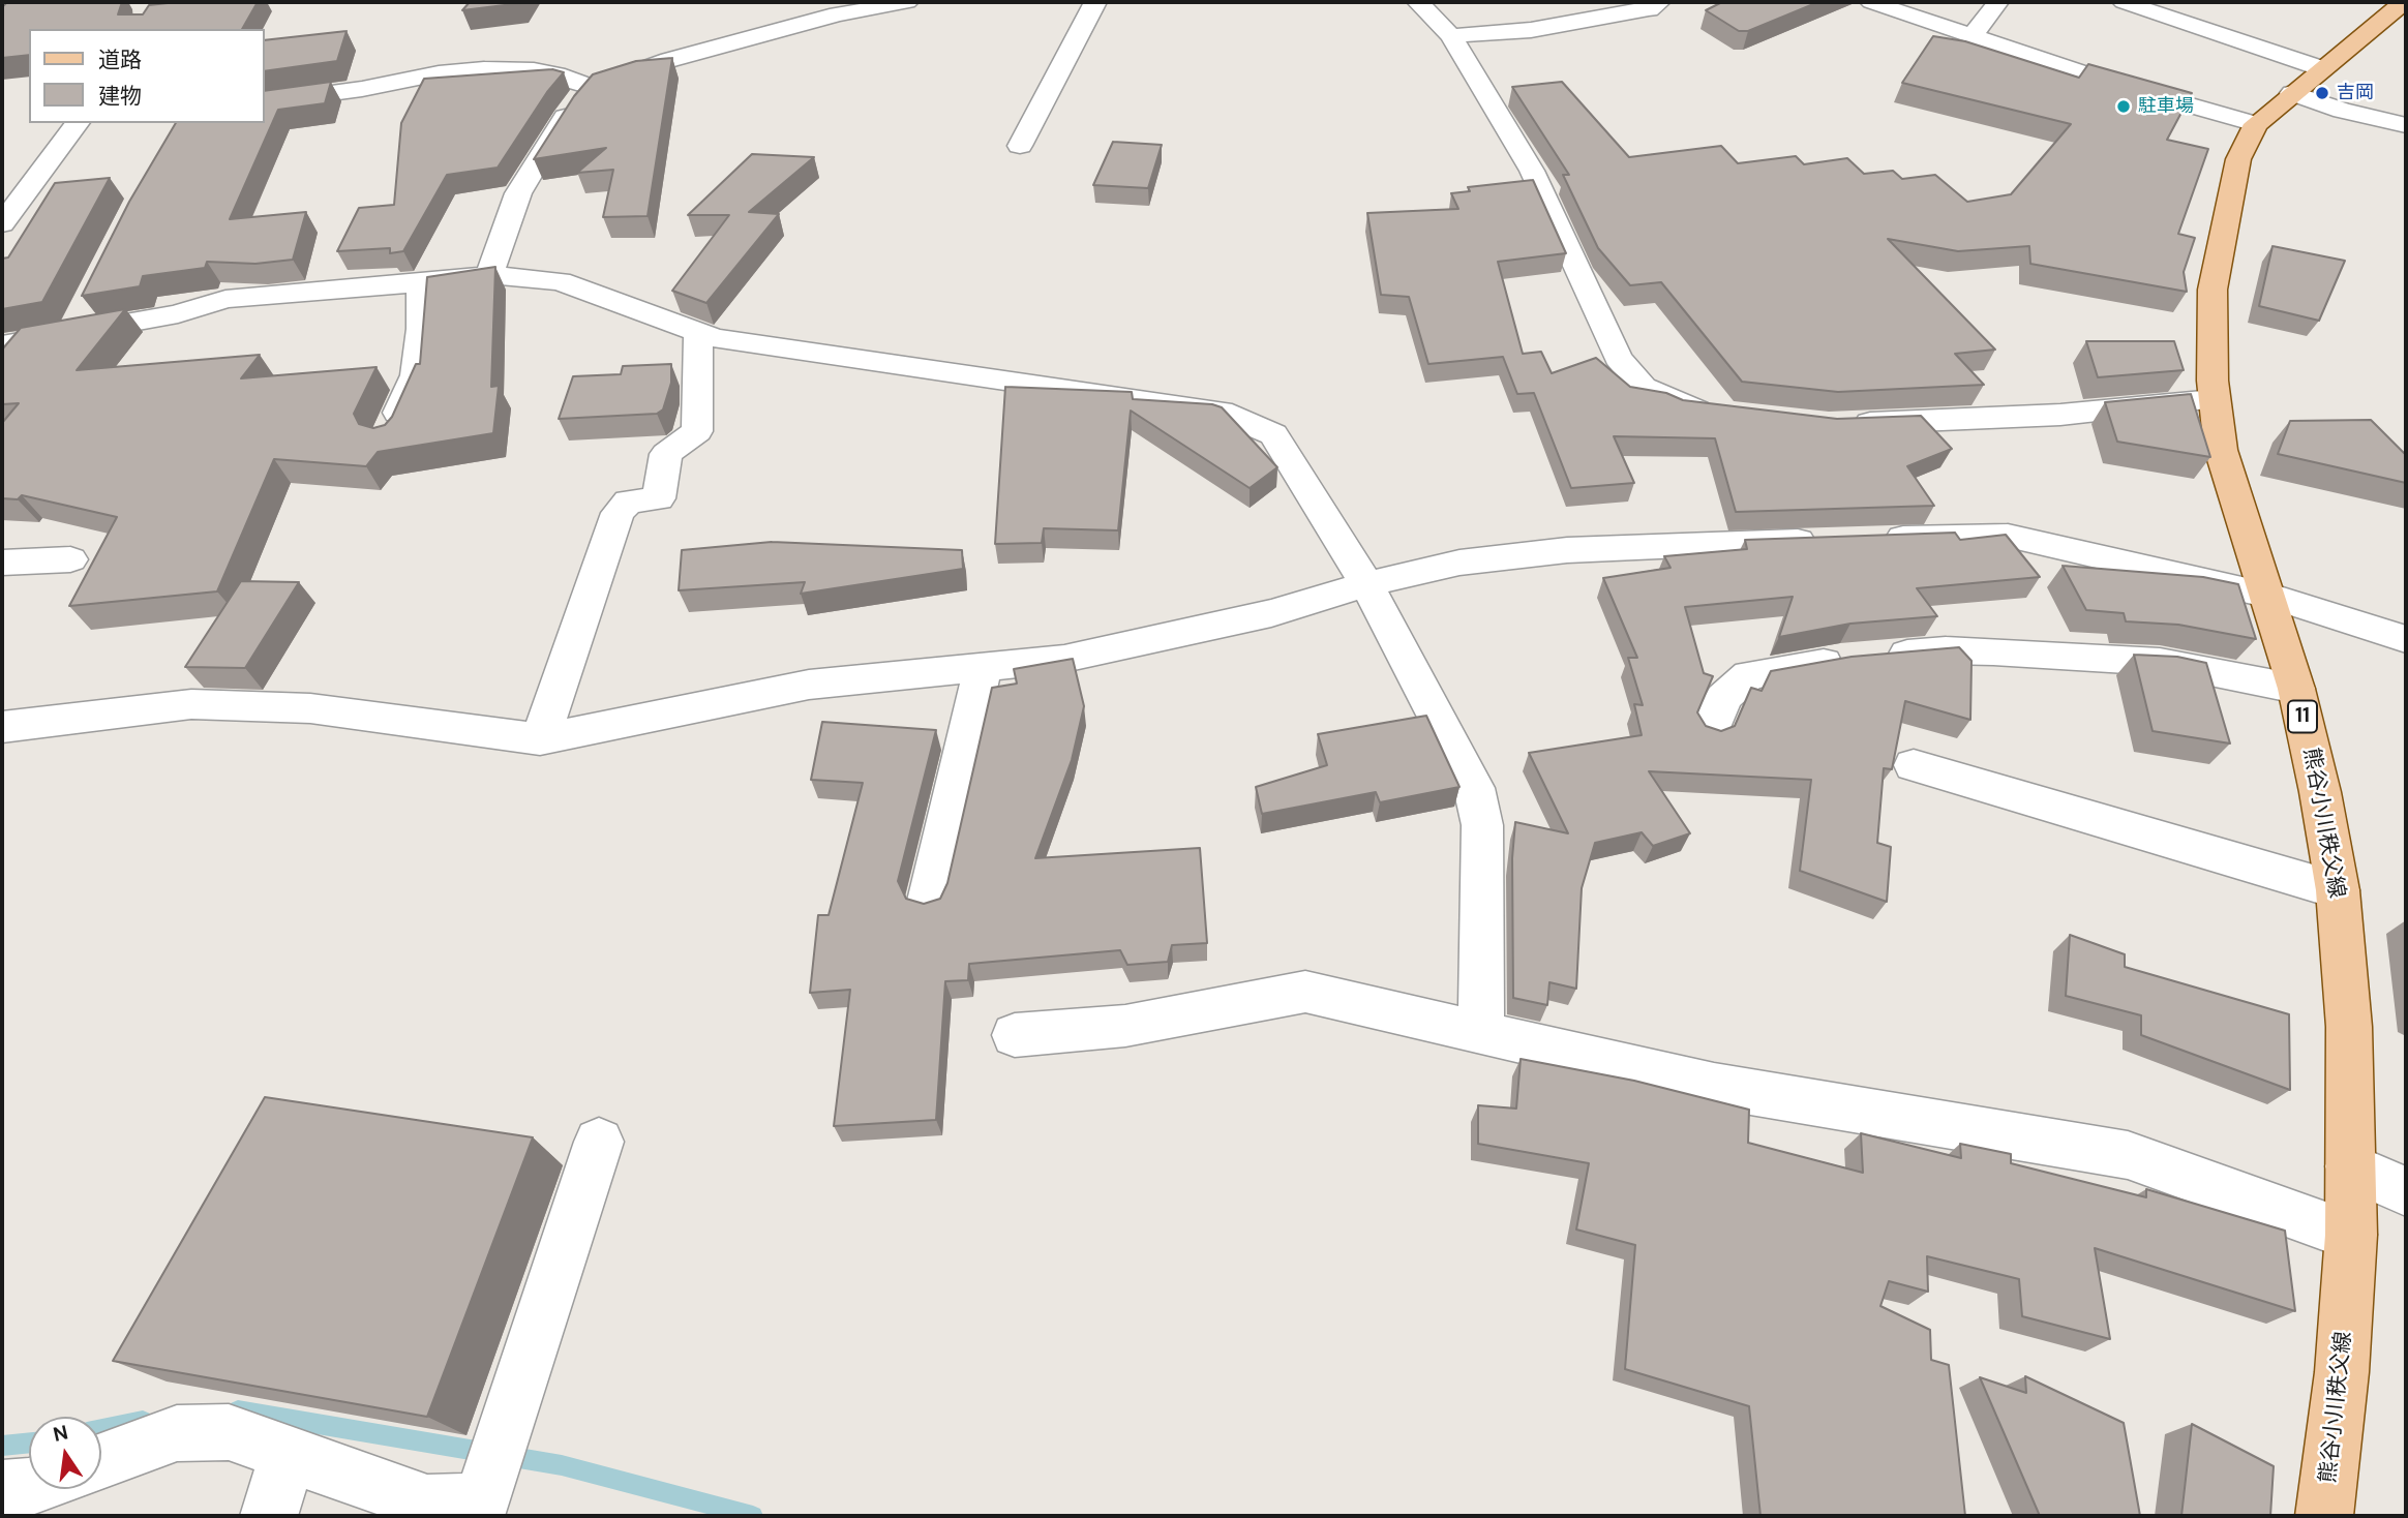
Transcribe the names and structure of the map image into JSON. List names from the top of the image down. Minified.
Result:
{"streets":{"main road":["11","熊谷小川秩父線"]},"places":["吉岡","駐車場"],"legend":["道路","建物"],"north":"top"}
